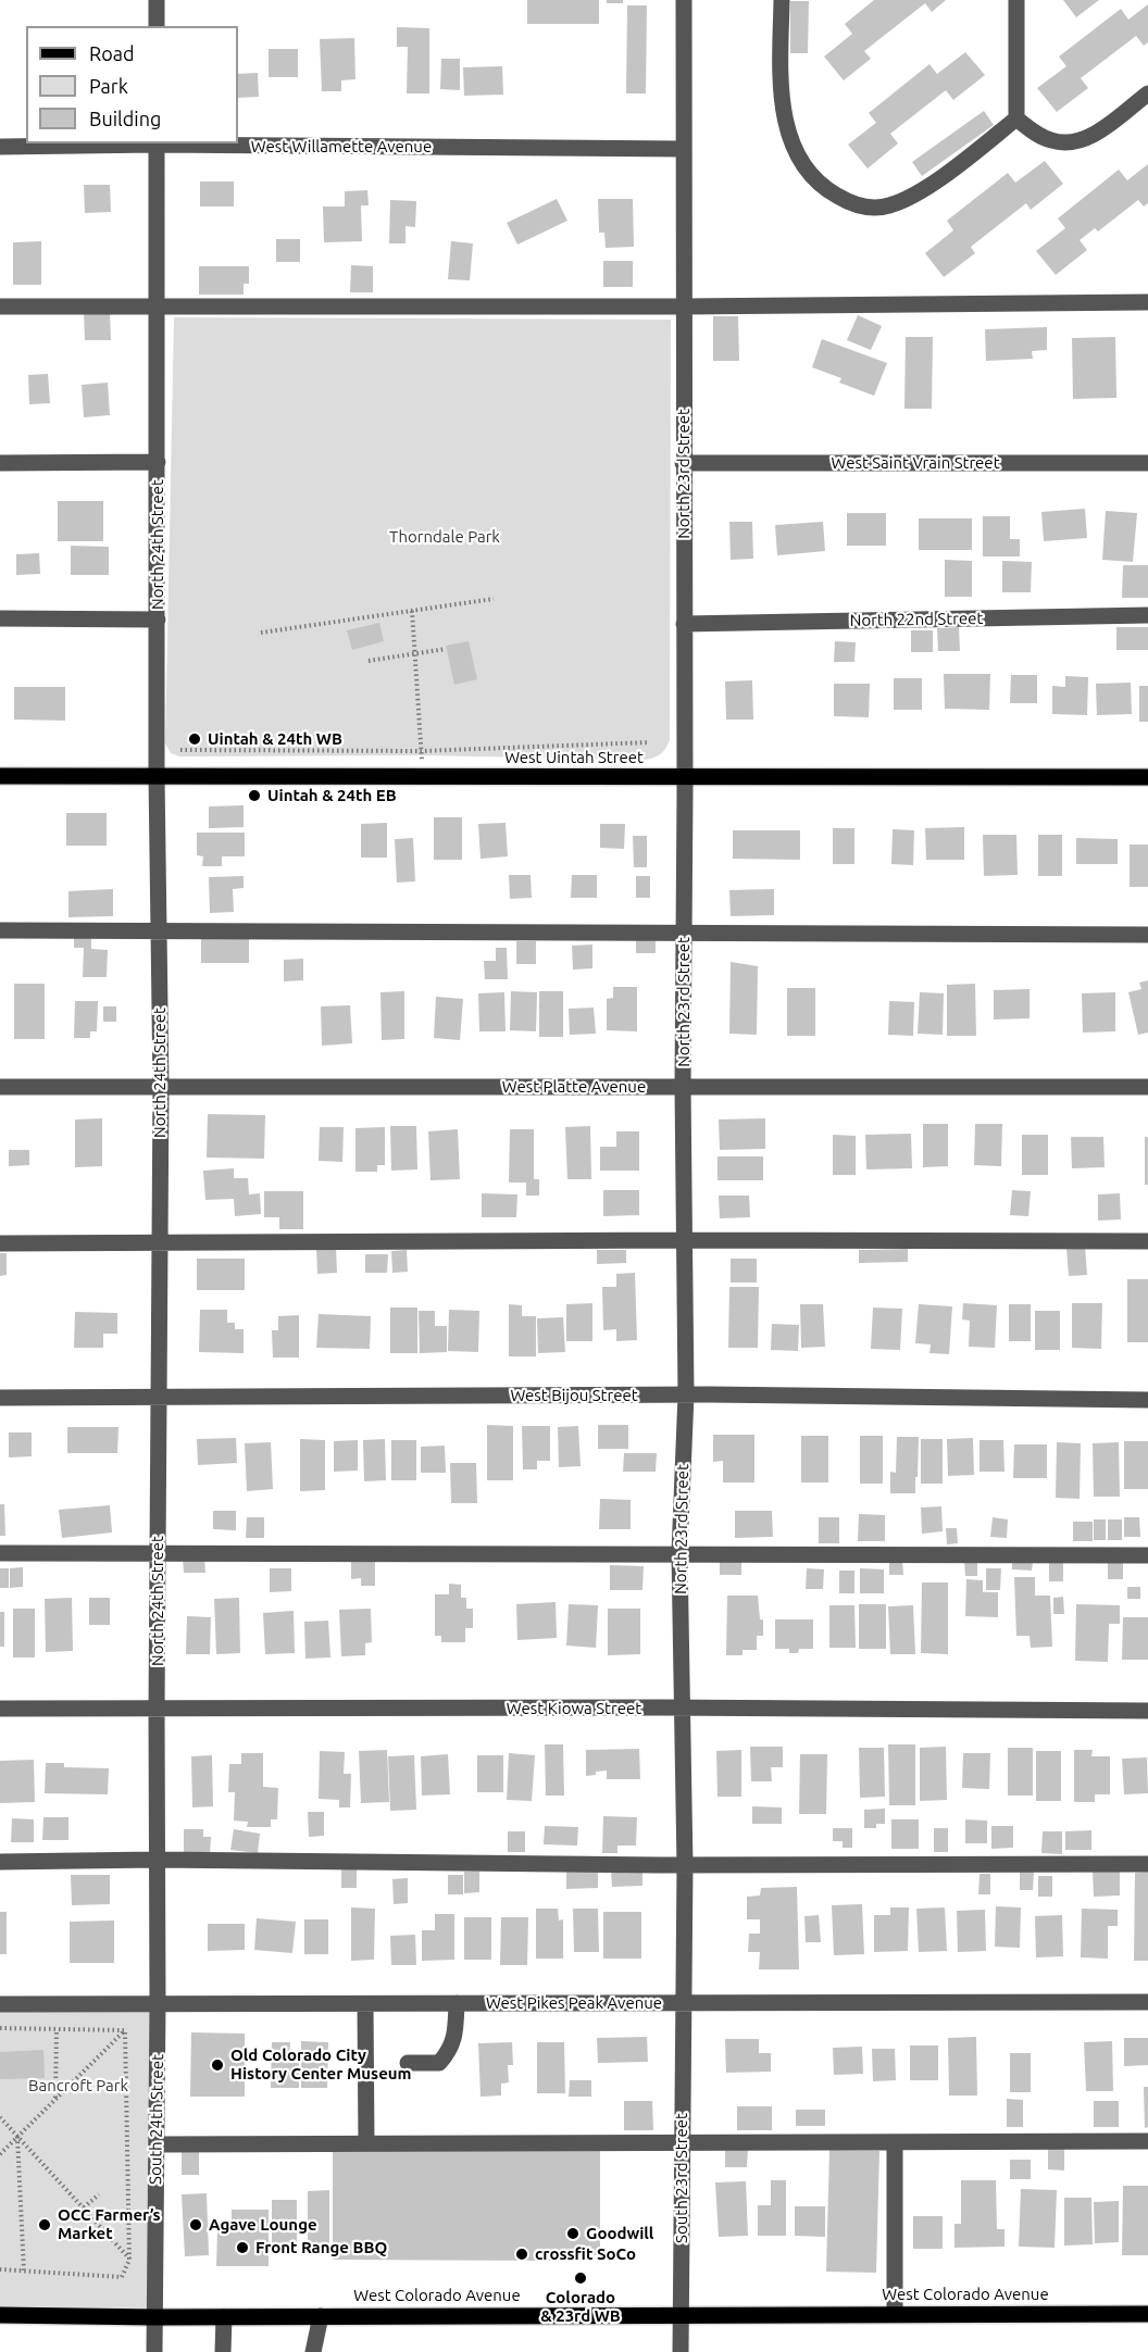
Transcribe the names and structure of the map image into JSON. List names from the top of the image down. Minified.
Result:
{"streets":{"main road":["West Uintah Street","West Colorado Avenue"],"street":["West Willamette Avenue","West Saint Vrain Street","North 23rd Street","North 24th Street","North 22nd Street","West Platte Avenue","West Bijou Street","West Kiowa Street","West Pikes Peak Avenue","South 24th Street","South 23rd Street"]},"crossings":[["West Willamette Avenue","North 23rd Street"],["West Willamette Avenue","North 24th Street"],["West Saint Vrain Street","North 23rd Street"],["North 23rd Street","North 22nd Street"],["North 23rd Street","West Uintah Street"],["North 23rd Street","West Platte Avenue"],["North 23rd Street","West Bijou Street"],["North 23rd Street","West Kiowa Street"],["North 23rd Street","West Pikes Peak Avenue"],["North 23rd Street","South 23rd Street"],["North 24th Street","West Uintah Street"],["North 24th Street","West Platte Avenue"],["North 24th Street","West Bijou Street"],["North 24th Street","West Kiowa Street"],["North 24th Street","West Pikes Peak Avenue"],["North 24th Street","South 24th Street"],["West Pikes Peak Avenue","South 24th Street"],["West Pikes Peak Avenue","South 23rd Street"],["South 24th Street","West Colorado Avenue"],["South 23rd Street","West Colorado Avenue"]],"parks":["Thorndale Park","Bancroft Park"],"places":["Uintah & 24th WB","Uintah & 24th EB","Old Colorado City History Center Museum","OCC Farmer’s Market","Agave Lounge","Goodwill","Front Range BBQ","crossfit SoCo","Colorado & 23rd WB"],"legend":["Road","Park","Building"]}
